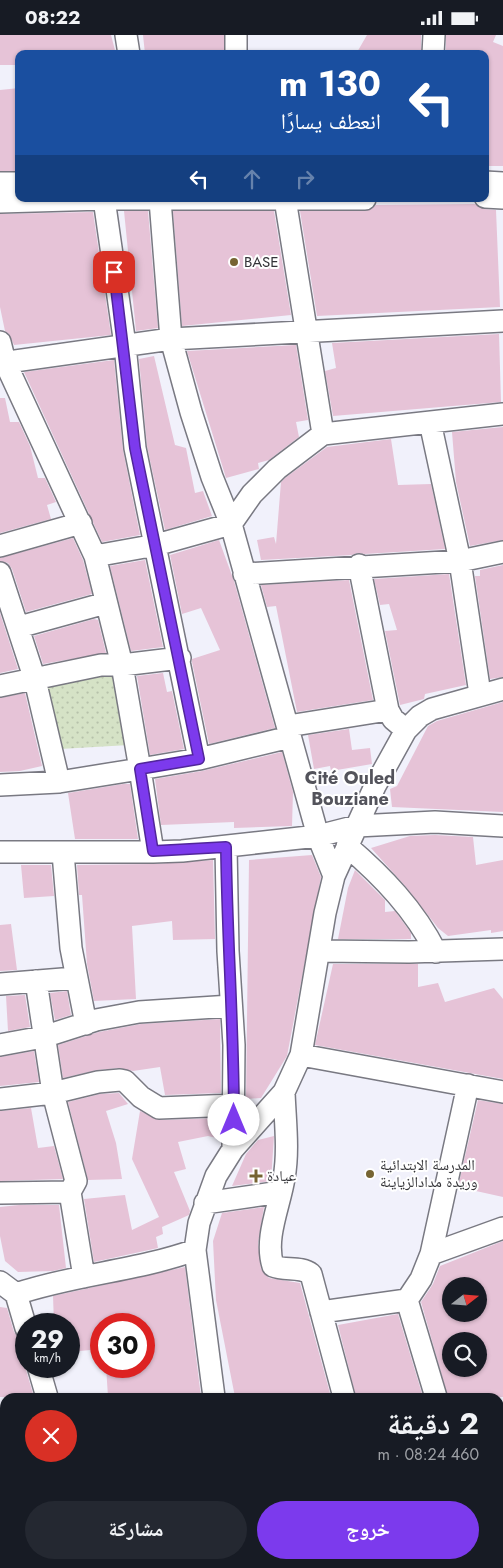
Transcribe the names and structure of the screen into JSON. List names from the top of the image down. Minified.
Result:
{"districts":["Cité Ouled Bouziane"],"places":{"other":["BASE","المدرسة الابتدائية وريدة مدادالزياينة"],"health":["عيادة"]},"north":"right","page":{"status":"08:22","turn":["130 m","انعطف يسارًا"],"speed":"29 km/h","limit":"30","heading":["2 دقيقة","460 m · 08:24"],"buttons":["خروج","مشاركة"]}}
